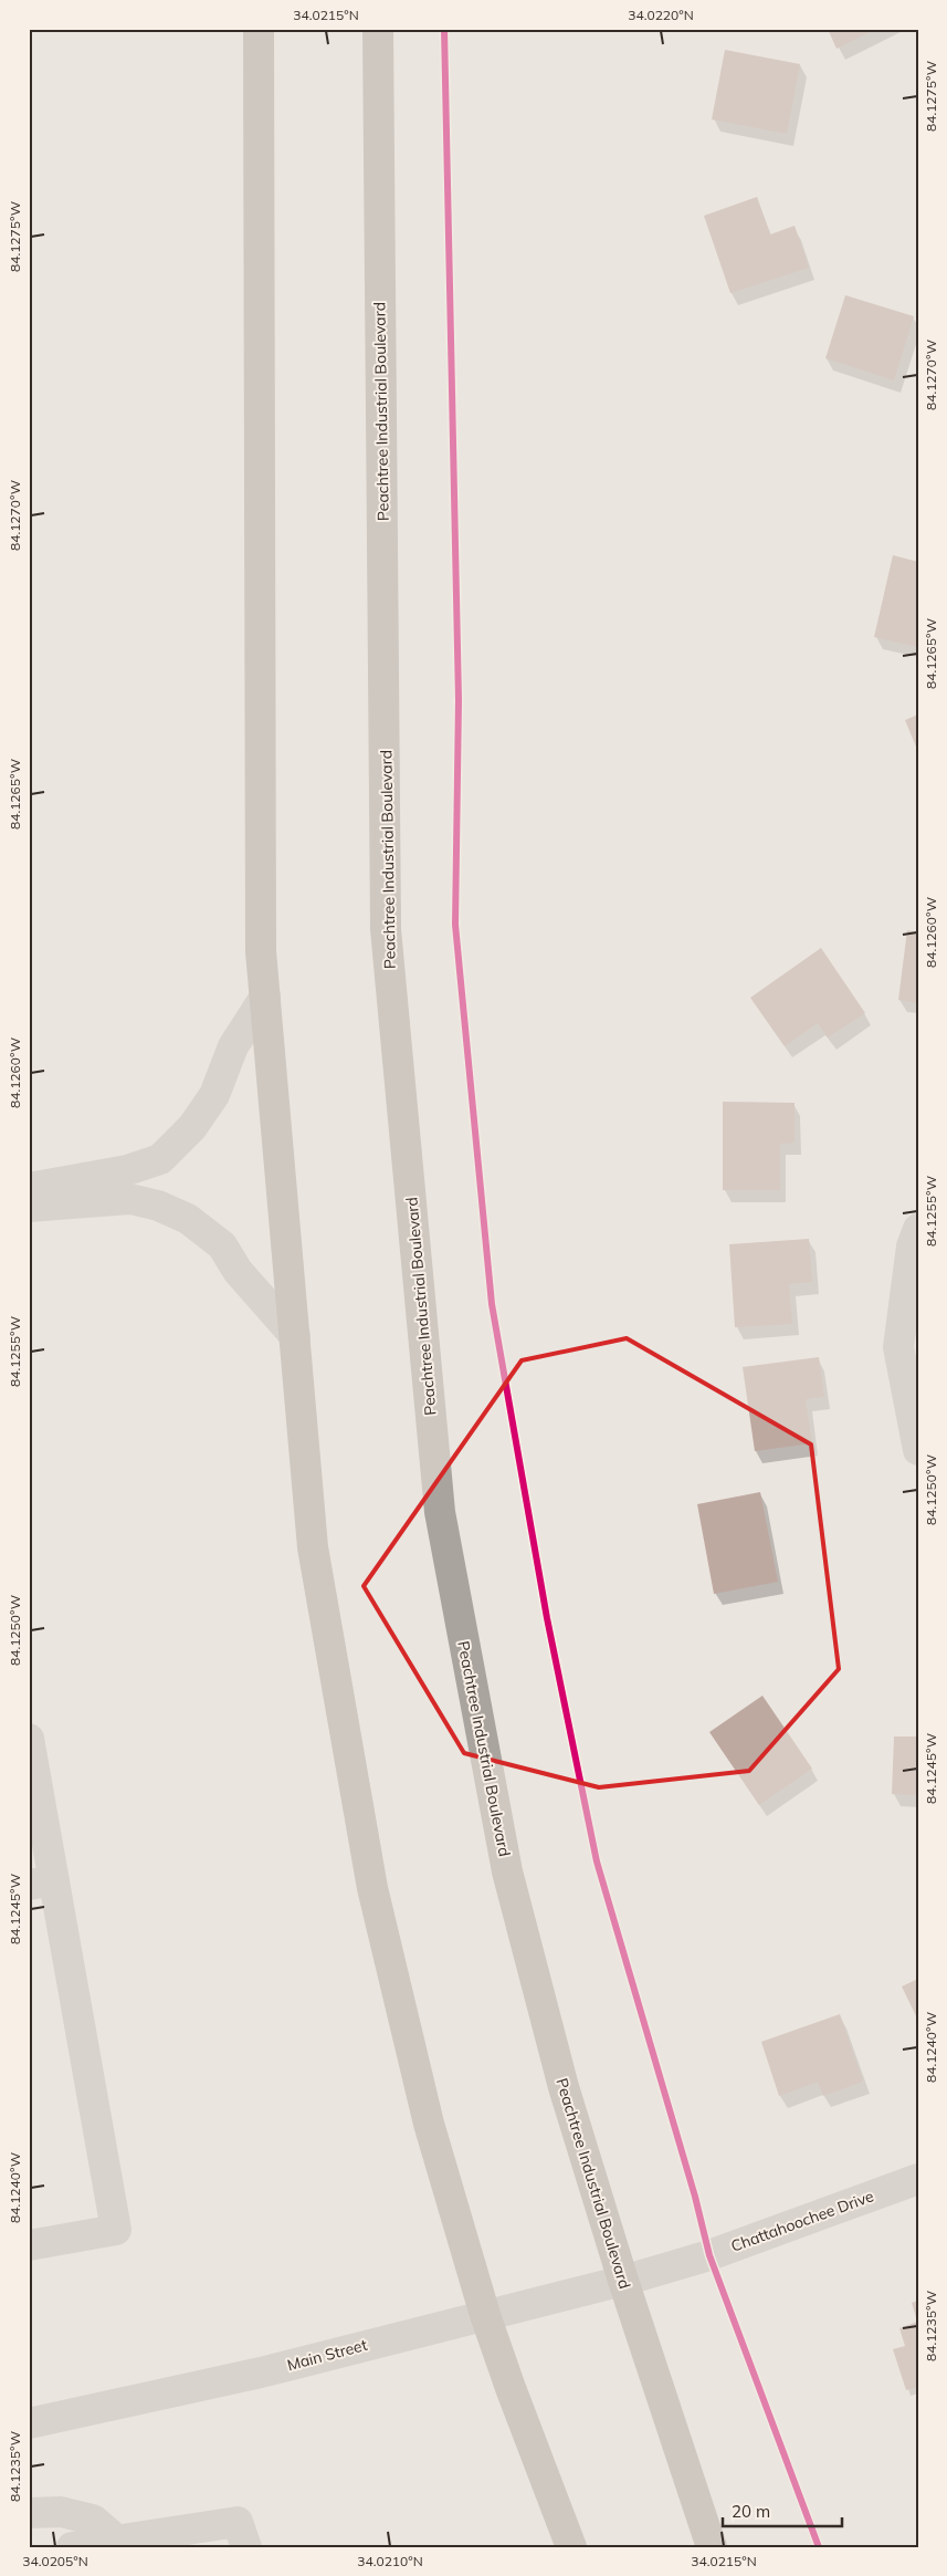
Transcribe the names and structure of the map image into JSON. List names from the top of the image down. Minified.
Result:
{"streets":{"highway":["Peachtree Industrial Boulevard"],"street":["Chattahoochee Drive","Main Street"]},"crossings":[["Peachtree Industrial Boulevard","Chattahoochee Drive"],["Peachtree Industrial Boulevard","Main Street"],["Chattahoochee Drive","Main Street"]],"scale_bar":"20 m","coordinates":["34.0215°N","34.0220°N","84.1275°W","84.1270°W","84.1265°W","84.1260°W","84.1255°W","84.1250°W","84.1245°W","84.1240°W","84.1235°W","34.0205°N","34.0210°N"]}
